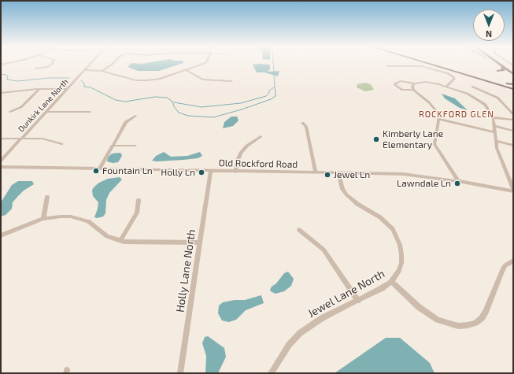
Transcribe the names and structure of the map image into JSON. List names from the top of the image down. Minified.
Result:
{"streets":{"street":["Dunkirk Lane North","Old Rockford Road","Holly Lane North","Jewel Lane North"]},"crossings":[["Old Rockford Road","Holly Lane North"],["Old Rockford Road","Jewel Lane North"]],"districts":["ROCKFORD GLEN"],"places":["Kimberly Lane Elementary","Fountain Ln","Holly Ln","Jewel Ln","Lawndale Ln"],"north":"bottom"}
